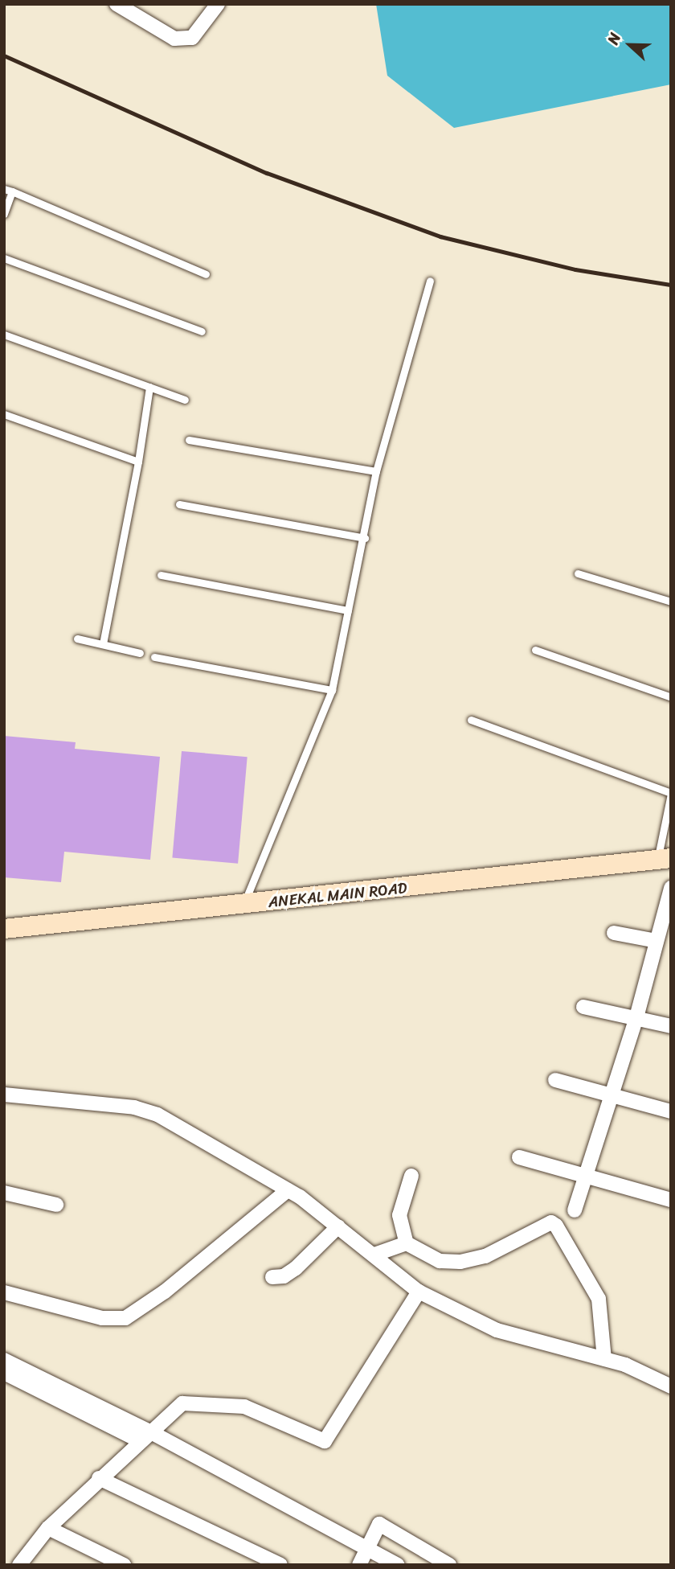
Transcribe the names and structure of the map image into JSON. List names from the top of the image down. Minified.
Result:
{"streets":{"main road":["ANEKAL MAIN ROAD"]},"north":"left"}
